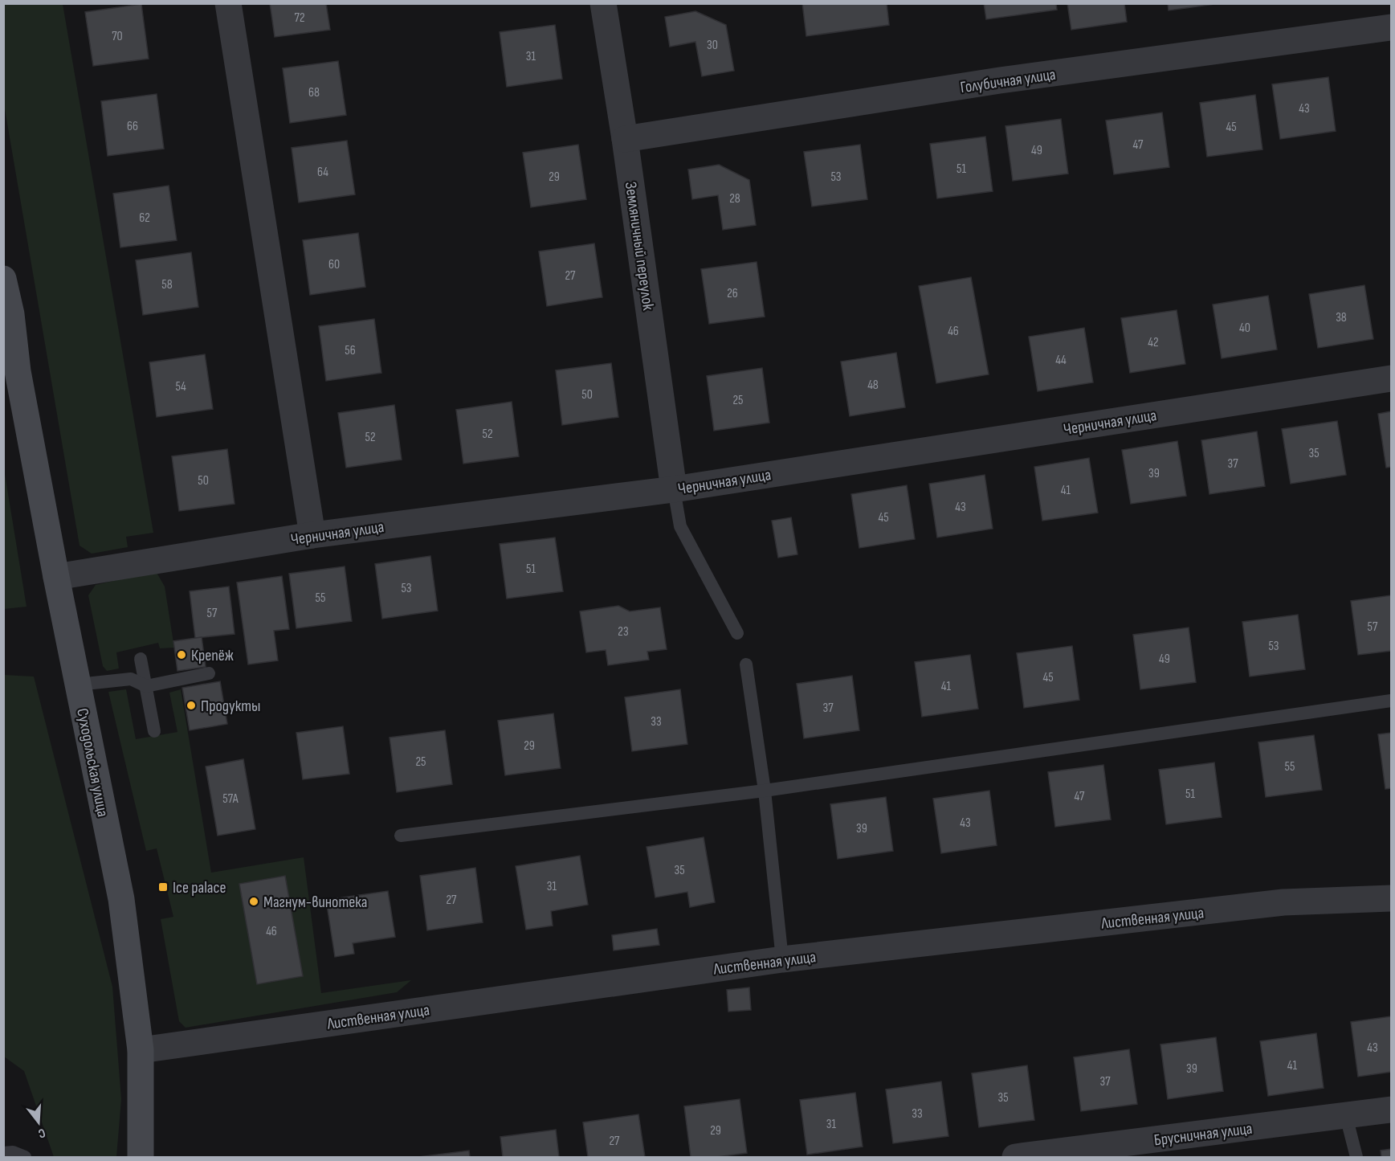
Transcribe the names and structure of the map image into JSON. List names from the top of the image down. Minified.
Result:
{"streets":{"main road":["Суходольская улица"],"street":["Голубичная улица","Земляничный переулок","Черничная улица","Лиственная улица","Брусничная улица"]},"crossings":[["Голубичная улица","Земляничный переулок"],["Земляничный переулок","Черничная улица"],["Черничная улица","Суходольская улица"],["Суходольская улица","Лиственная улица"]],"places":{"other":["Крепёж","Продукты","Магнум-винотека"],"transit":["Ice palace"]},"house_numbers":["72","70","30","31","68","43","66","45","47","49","51","64","29","53","28","62","60","27","58","26","38","40","46","42","56","44","48","54","50","25","52","52","35","37","39","50","41","43","45","51","53","55","57","57","23","53","49","45","41","37","33","29","25","55","51","47","57А","43","39","35","31","27","46","43","41","39","37","35","33","31","29","27"],"north":"bottom"}
